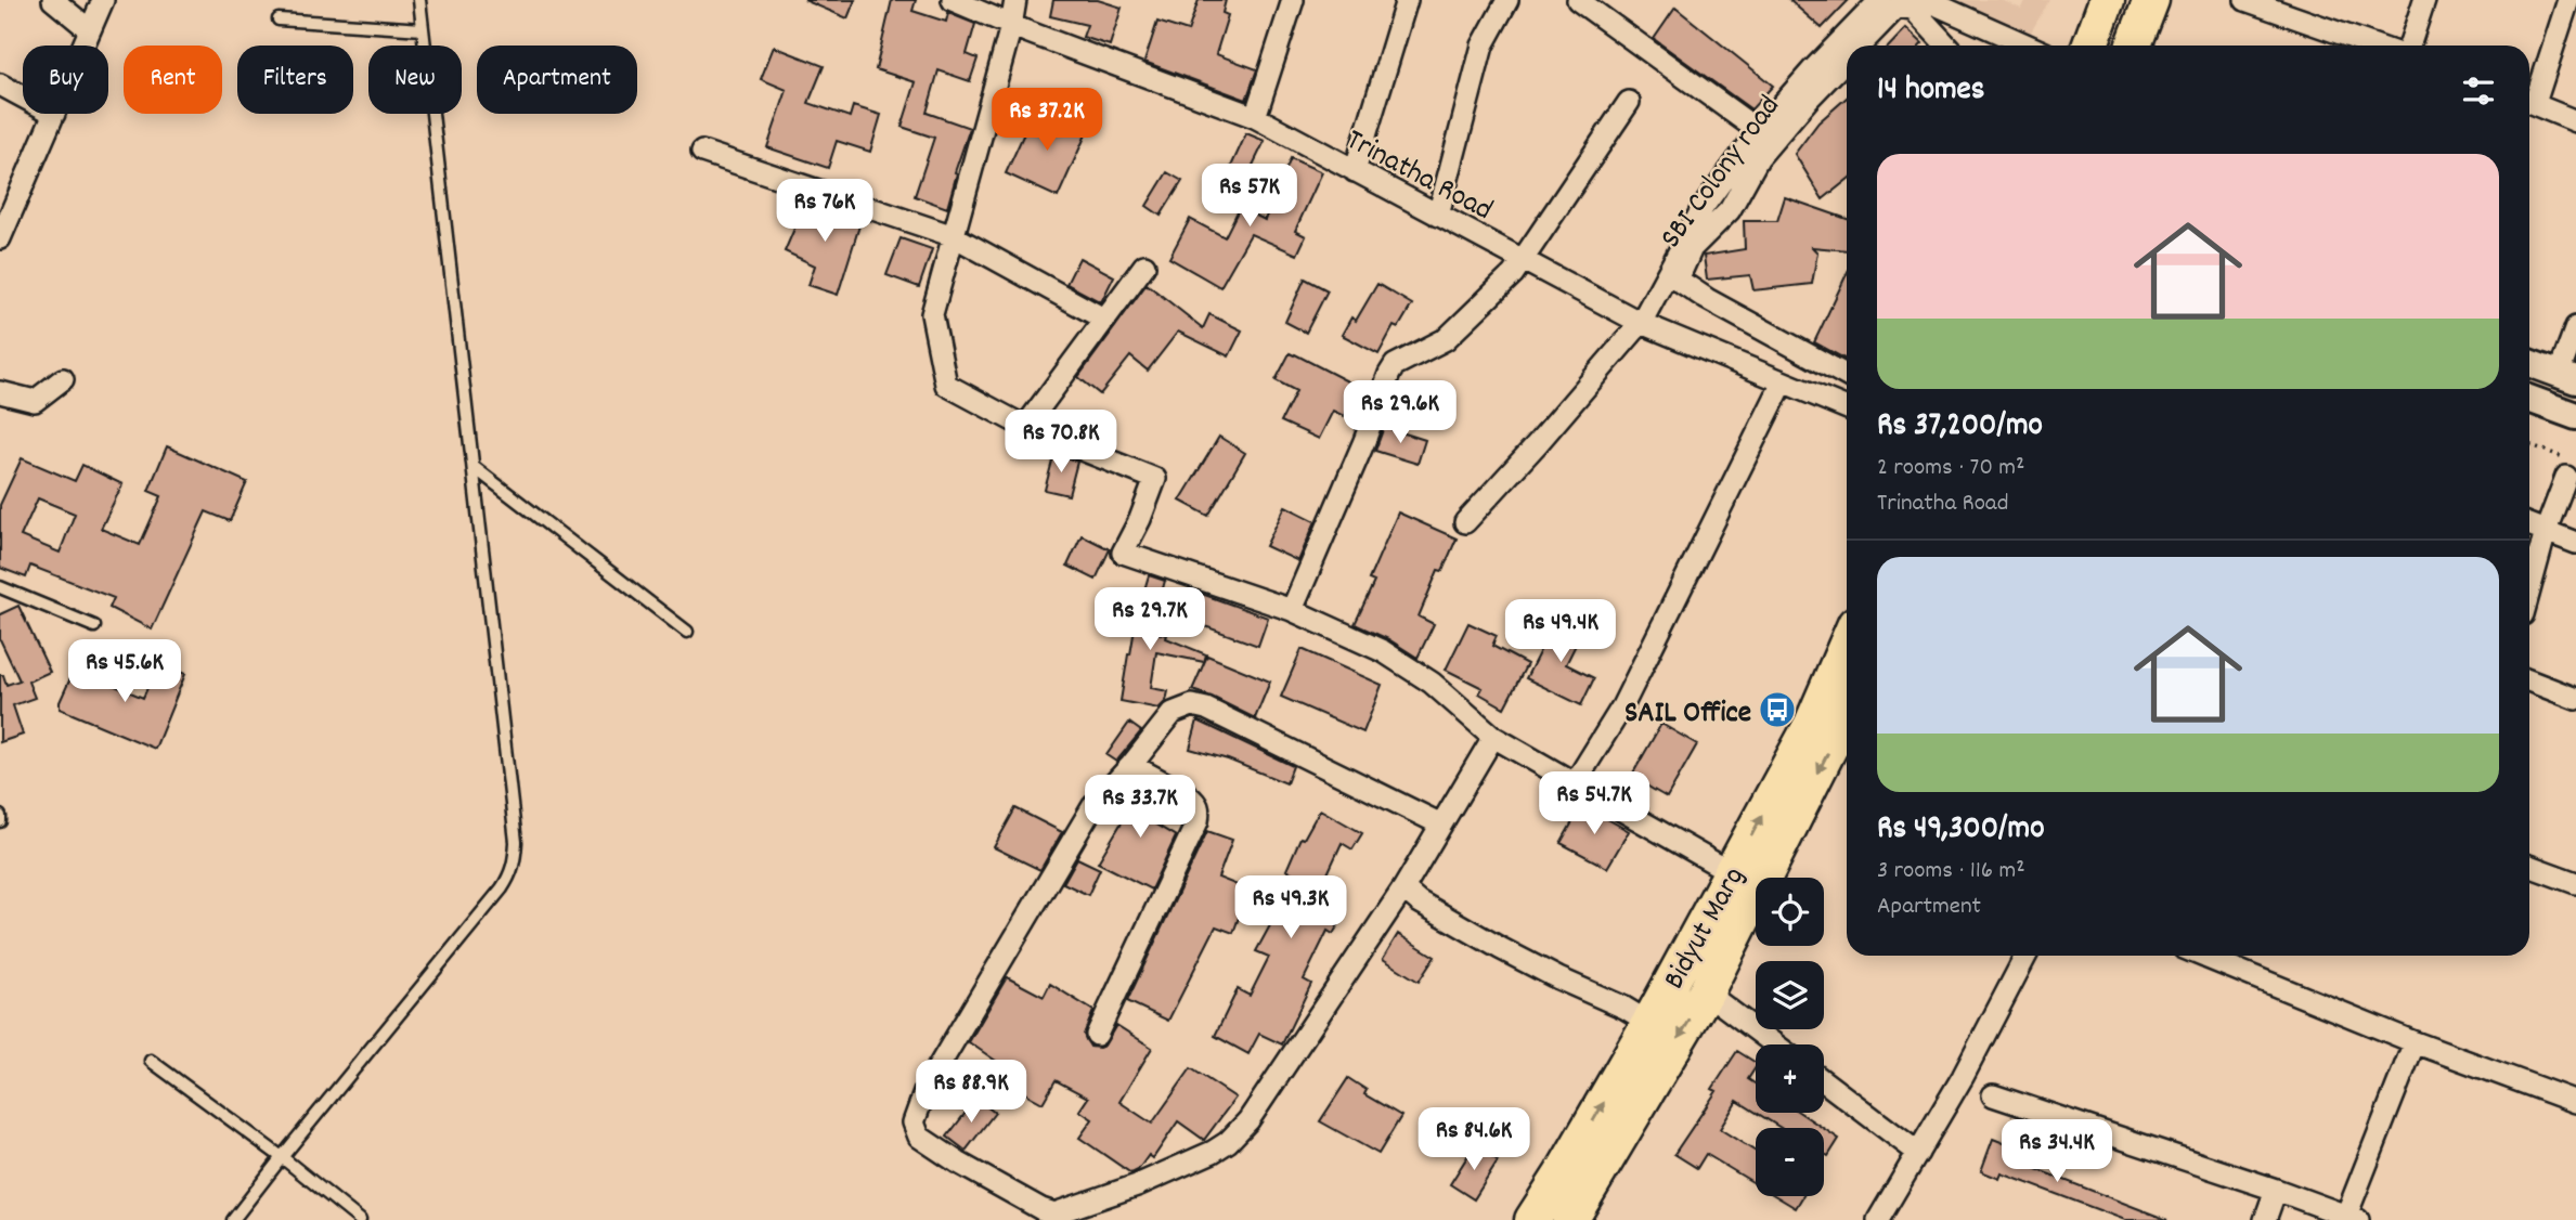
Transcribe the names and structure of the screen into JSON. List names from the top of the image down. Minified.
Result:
{"streets":{"main road":["Bidyut Marg"],"street":["SBI Colony road","Trinatha Road"]},"places":{"bus stop":["SAIL Office"]},"page":{"chip":["Buy","Rent","Filters","New","Apartment"],"heading":"14 homes","price":["Rs 37.2K","Rs 57K","Rs 76K","Rs 29.6K","Rs 70.8K","Rs 29.7K","Rs 49.4K","Rs 45.6K","Rs 54.7K","Rs 33.7K","Rs 49.3K","Rs 88.9K","Rs 84.6K","Rs 34.4K"],"list":[{"name":"Rs 37,200/mo","note":"2 rooms · 70 m² · Trinatha Road"},{"name":"Rs 49,300/mo","note":"3 rooms · 116 m² · Apartment"}],"map_buttons":["+","−"]}}
